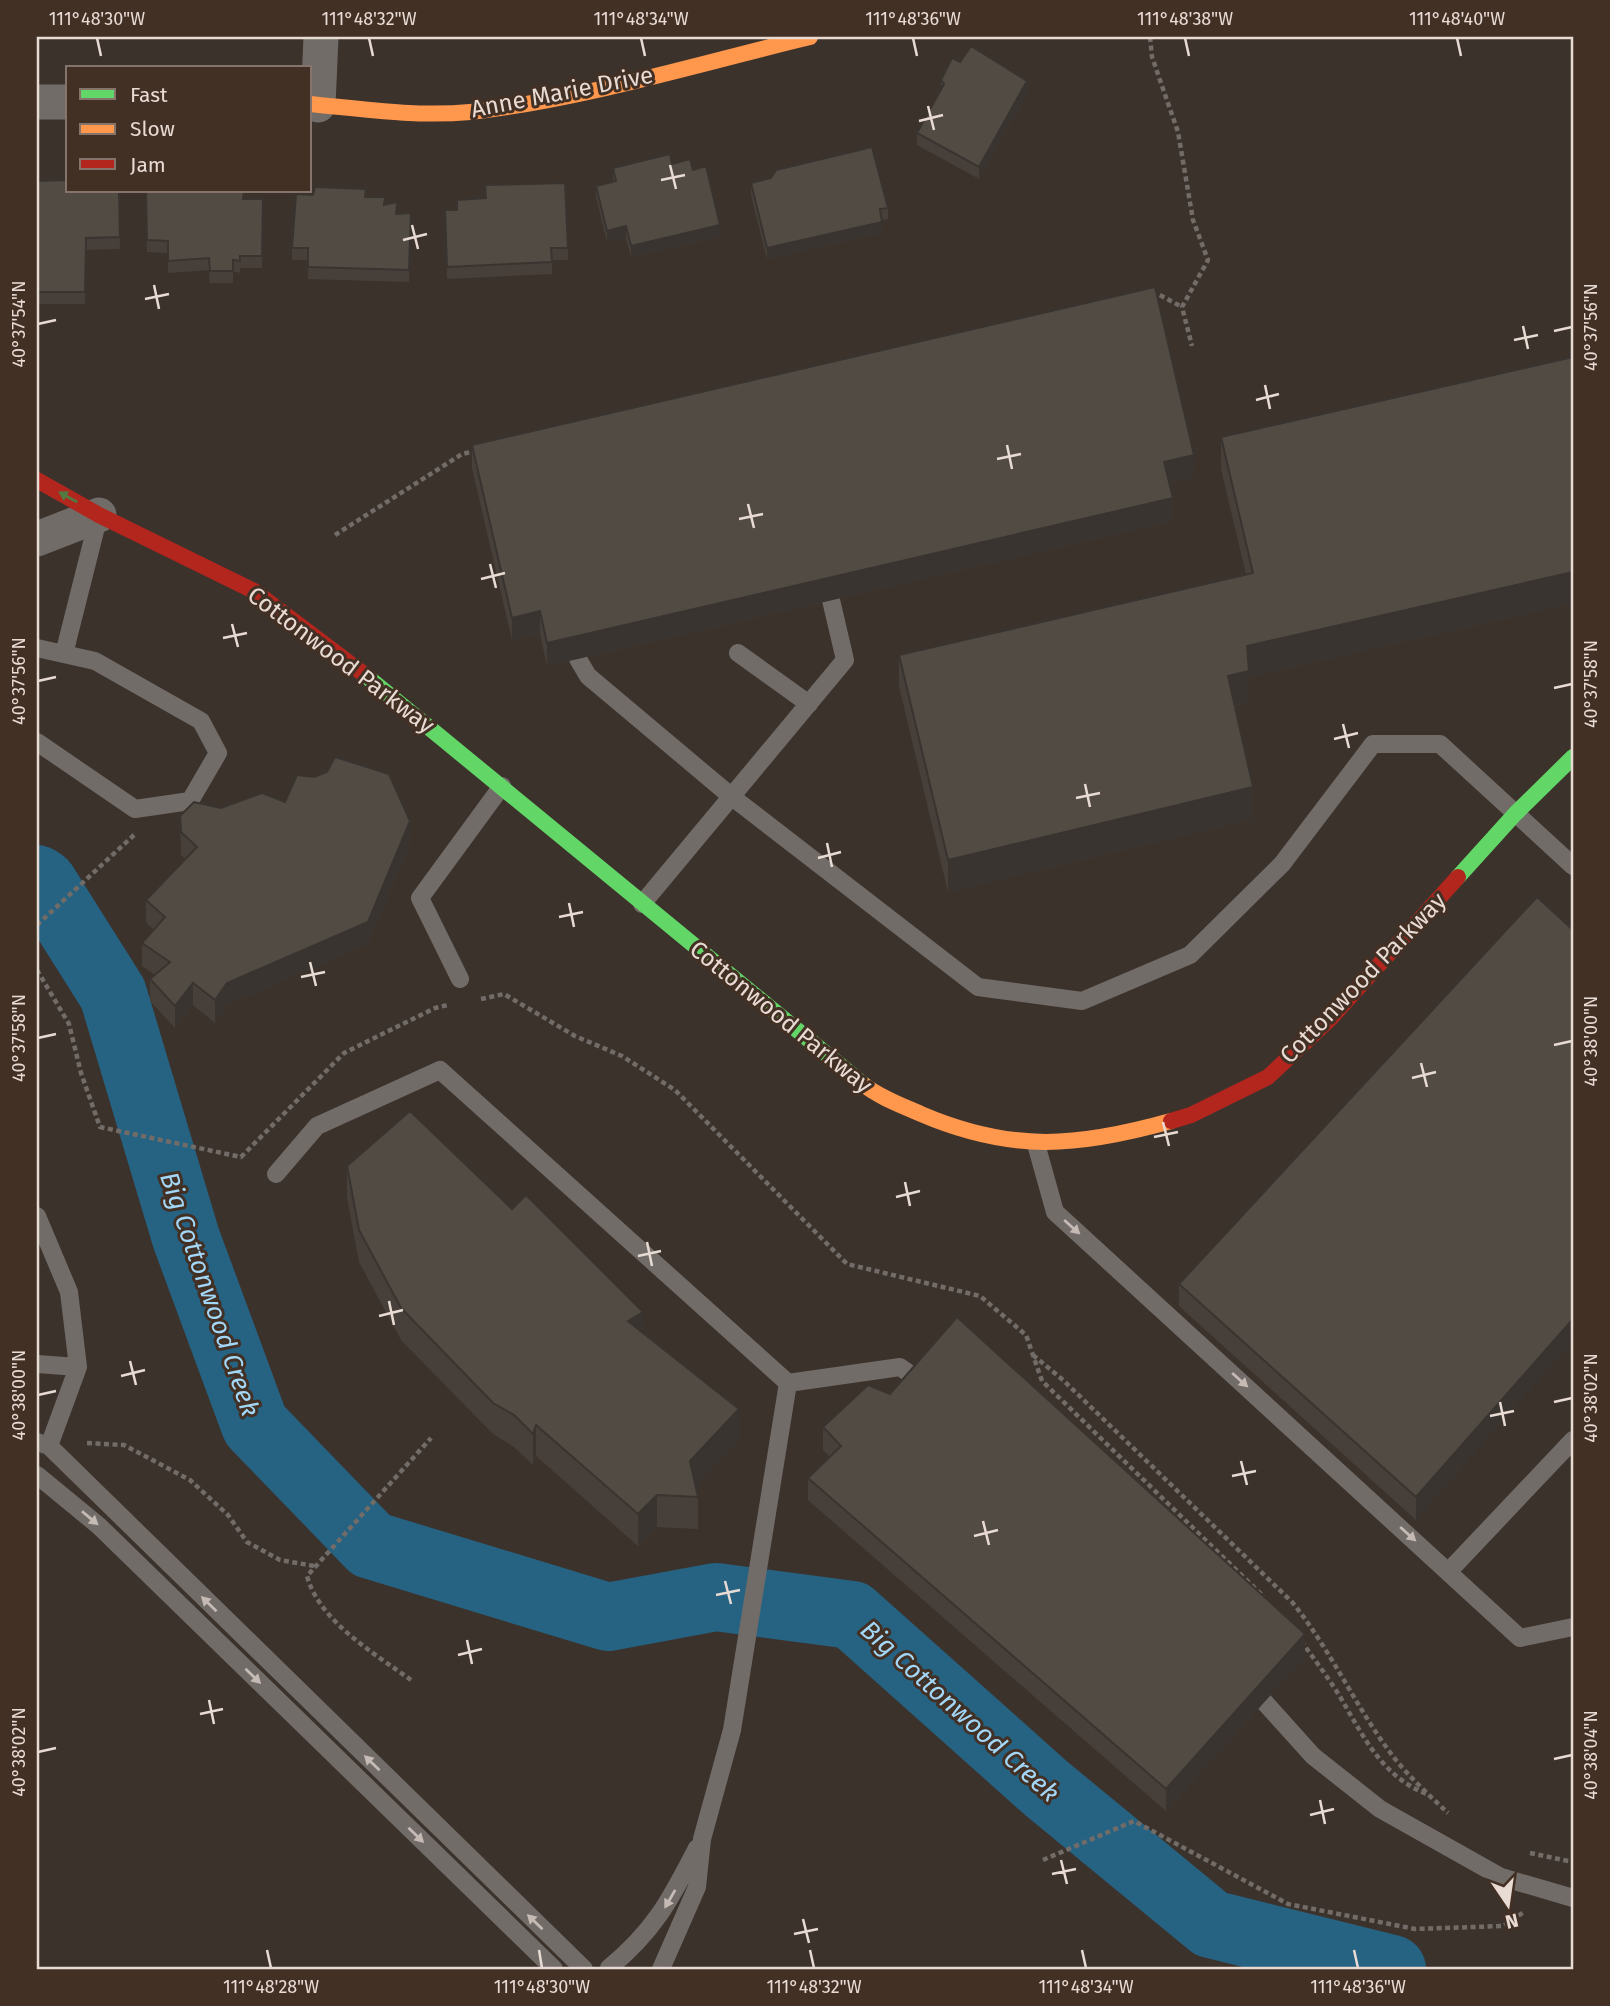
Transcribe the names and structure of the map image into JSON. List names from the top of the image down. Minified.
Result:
{"streets":{"street":["Anne Marie Drive","Cottonwood Parkway"]},"water":["Big Cottonwood Creek"],"legend":["Fast","Slow","Jam"],"north":"bottom","coordinates":["111°48'30\"W","111°48'32\"W","111°48'34\"W","111°48'36\"W","111°48'38\"W","111°48'40\"W","40°37'54\"N","40°37'56\"N","40°37'58\"N","40°38'00\"N","40°38'02\"N","40°38'04\"N","111°48'28\"W"]}
